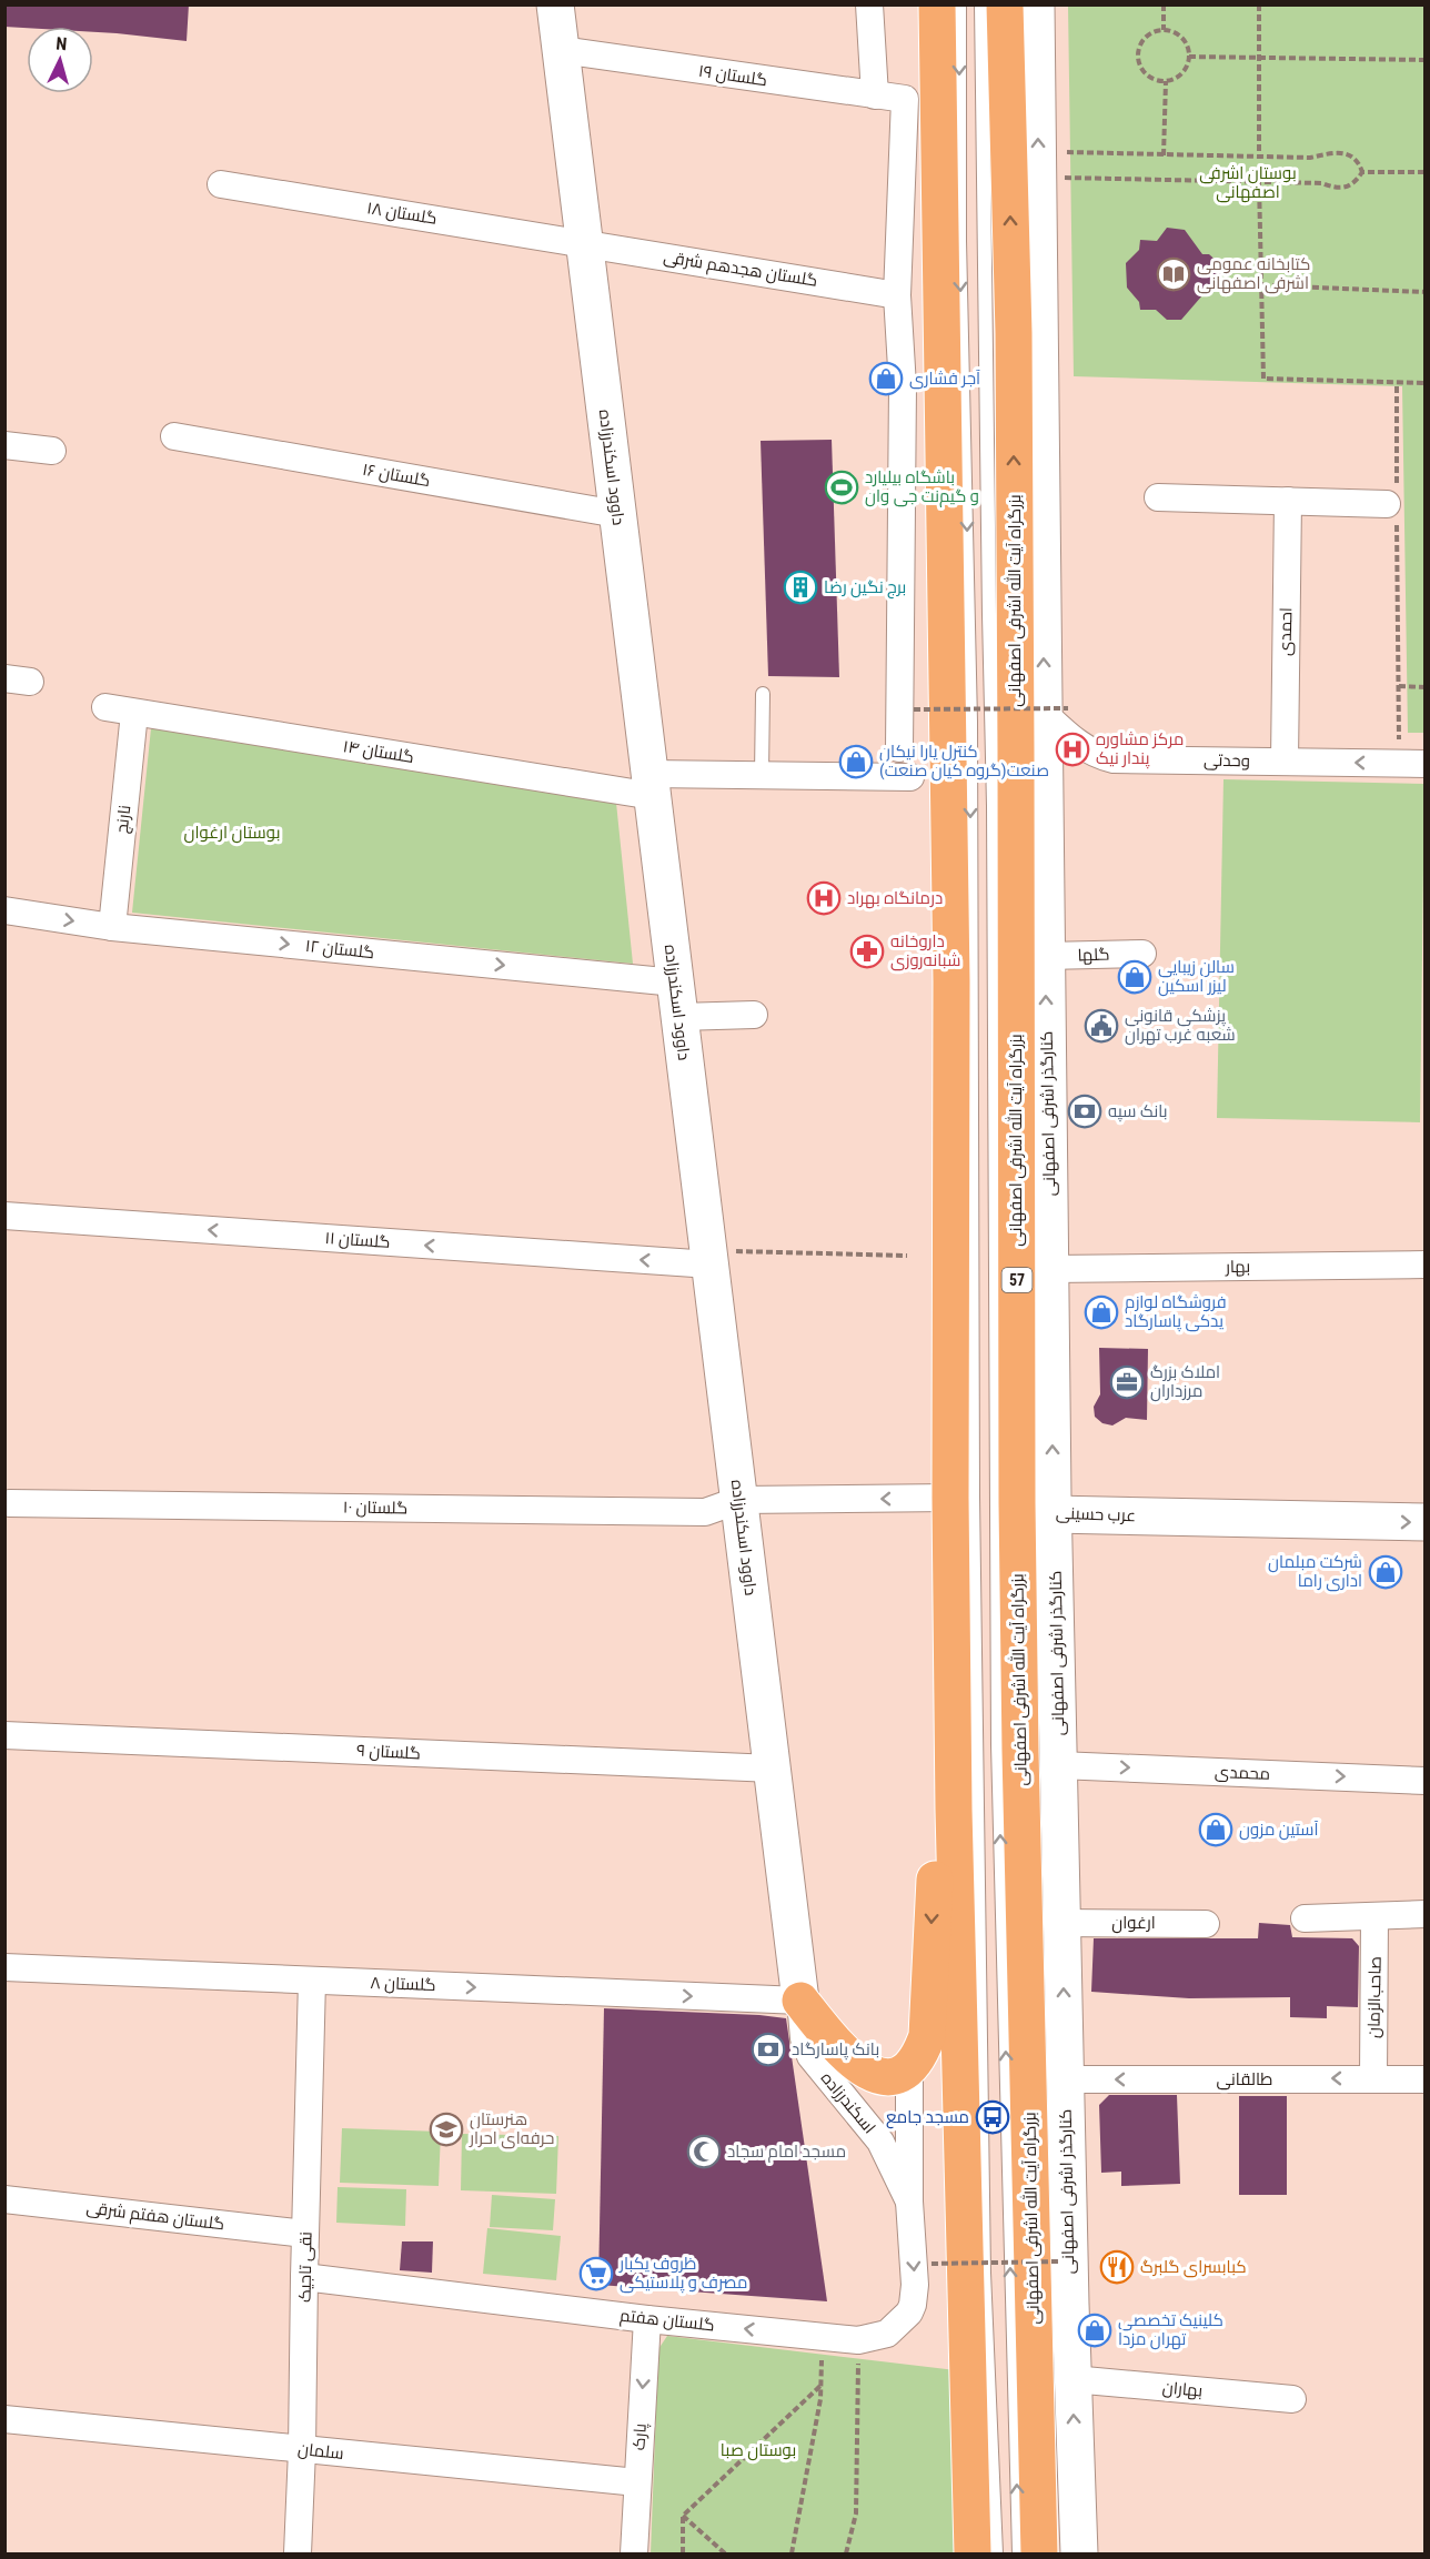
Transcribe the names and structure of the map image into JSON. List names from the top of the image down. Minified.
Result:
{"streets":{"highway":["بزرگراه آیت الله اشرفی اصفهانی","57"],"street":["گلستان ۱۹","گلستان ۱۸","گلستان هجدهم شرقی","داوود اسکندرزاده","گلستان ۱۶","احمدی","گلستان ۱۴","وحدتی","نارنج","گلستان ۱۲","گلها","کنارگذر اشرفی اصفهانی","گلستان ۱۱","بهار","گلستان ۱۰","عرب حسینی","گلستان ۹","محمدی","ارغوان","گلستان ٨","صاحب‌الزمان","طالقانی","اسکندرزاده","گلستان هفتم شرقی","نقی تاجیک","گلستان هفتم","بهاران","پارک","سلمان"]},"crossings":[["گلستان ۱۹","گلستان هجدهم شرقی"],["گلستان ۱۹","داوود اسکندرزاده"],["گلستان ۱۸","گلستان هجدهم شرقی"],["گلستان ۱۸","داوود اسکندرزاده"],["گلستان هجدهم شرقی","داوود اسکندرزاده"],["داوود اسکندرزاده","گلستان ۱۶"],["داوود اسکندرزاده","گلستان ۱۴"],["داوود اسکندرزاده","گلستان ۱۲"],["داوود اسکندرزاده","گلستان ۱۱"],["داوود اسکندرزاده","گلستان ۱۰"],["داوود اسکندرزاده","گلستان ۹"],["داوود اسکندرزاده","گلستان ٨"],["داوود اسکندرزاده","اسکندرزاده"],["بزرگراه آیت الله اشرفی اصفهانی","کنارگذر اشرفی اصفهانی"],["بزرگراه آیت الله اشرفی اصفهانی","عرب حسینی"],["احمدی","وحدتی"],["گلستان ۱۴","نارنج"],["وحدتی","کنارگذر اشرفی اصفهانی"],["نارنج","گلستان ۱۲"],["گلها","کنارگذر اشرفی اصفهانی"],["کنارگذر اشرفی اصفهانی","بهار"],["کنارگذر اشرفی اصفهانی","عرب حسینی"],["کنارگذر اشرفی اصفهانی","محمدی"],["کنارگذر اشرفی اصفهانی","ارغوان"],["کنارگذر اشرفی اصفهانی","طالقانی"],["کنارگذر اشرفی اصفهانی","بهاران"],["گلستان ٨","اسکندرزاده"],["گلستان ٨","نقی تاجیک"],["صاحب‌الزمان","طالقانی"],["اسکندرزاده","گلستان هفتم"],["گلستان هفتم شرقی","نقی تاجیک"],["نقی تاجیک","گلستان هفتم"],["نقی تاجیک","سلمان"],["گلستان هفتم","پارک"],["پارک","سلمان"]],"one_way":["گلستان ۱۲","کنارگذر اشرفی اصفهانی","گلستان ۱۱","گلستان ٨","طالقانی","پارک"],"parks":["بوستان اشرفی اصفهانی","بوستان ارغوان","بوستان صبا"],"places":{"library":["کتابخانه عمومی اشرفی اصفهانی"],"shop":["آجر فشاری","کنترل یارا نیکان صنعت(گروه کیان صنعت)","سالن زیبایی لیزر اسکین","فروشگاه لوازم یدکی پاسارگاد","شرکت مبلمان اداری راما","آستین مزون","کلینیک تخصصی تهران مزدا"],"sports":["باشگاه بیلیارد و گیم‌نت جی وان"],"building":["برج نگین رضا"],"hospital":["مرکز مشاوره پندار نیک","درمانگاه بهراد"],"pharmacy":["داروخانه شبانه‌روزی"],"public building":["پزشکی قانونی شعبه غرب تهران"],"bank":["بانک سپه","بانک پاسارگاد"],"office":["املاک بزرگ مرزداران"],"bus stop":["مسجد جامع"],"school or university":["هنرستان حرفه‌ای احرار"],"mosque":["مسجد امام سجاد"],"restaurant":["کبابسرای گلبرگ"],"supermarket":["ظروف یکبار مصرف و پلاستیکی"]},"north":"top"}
